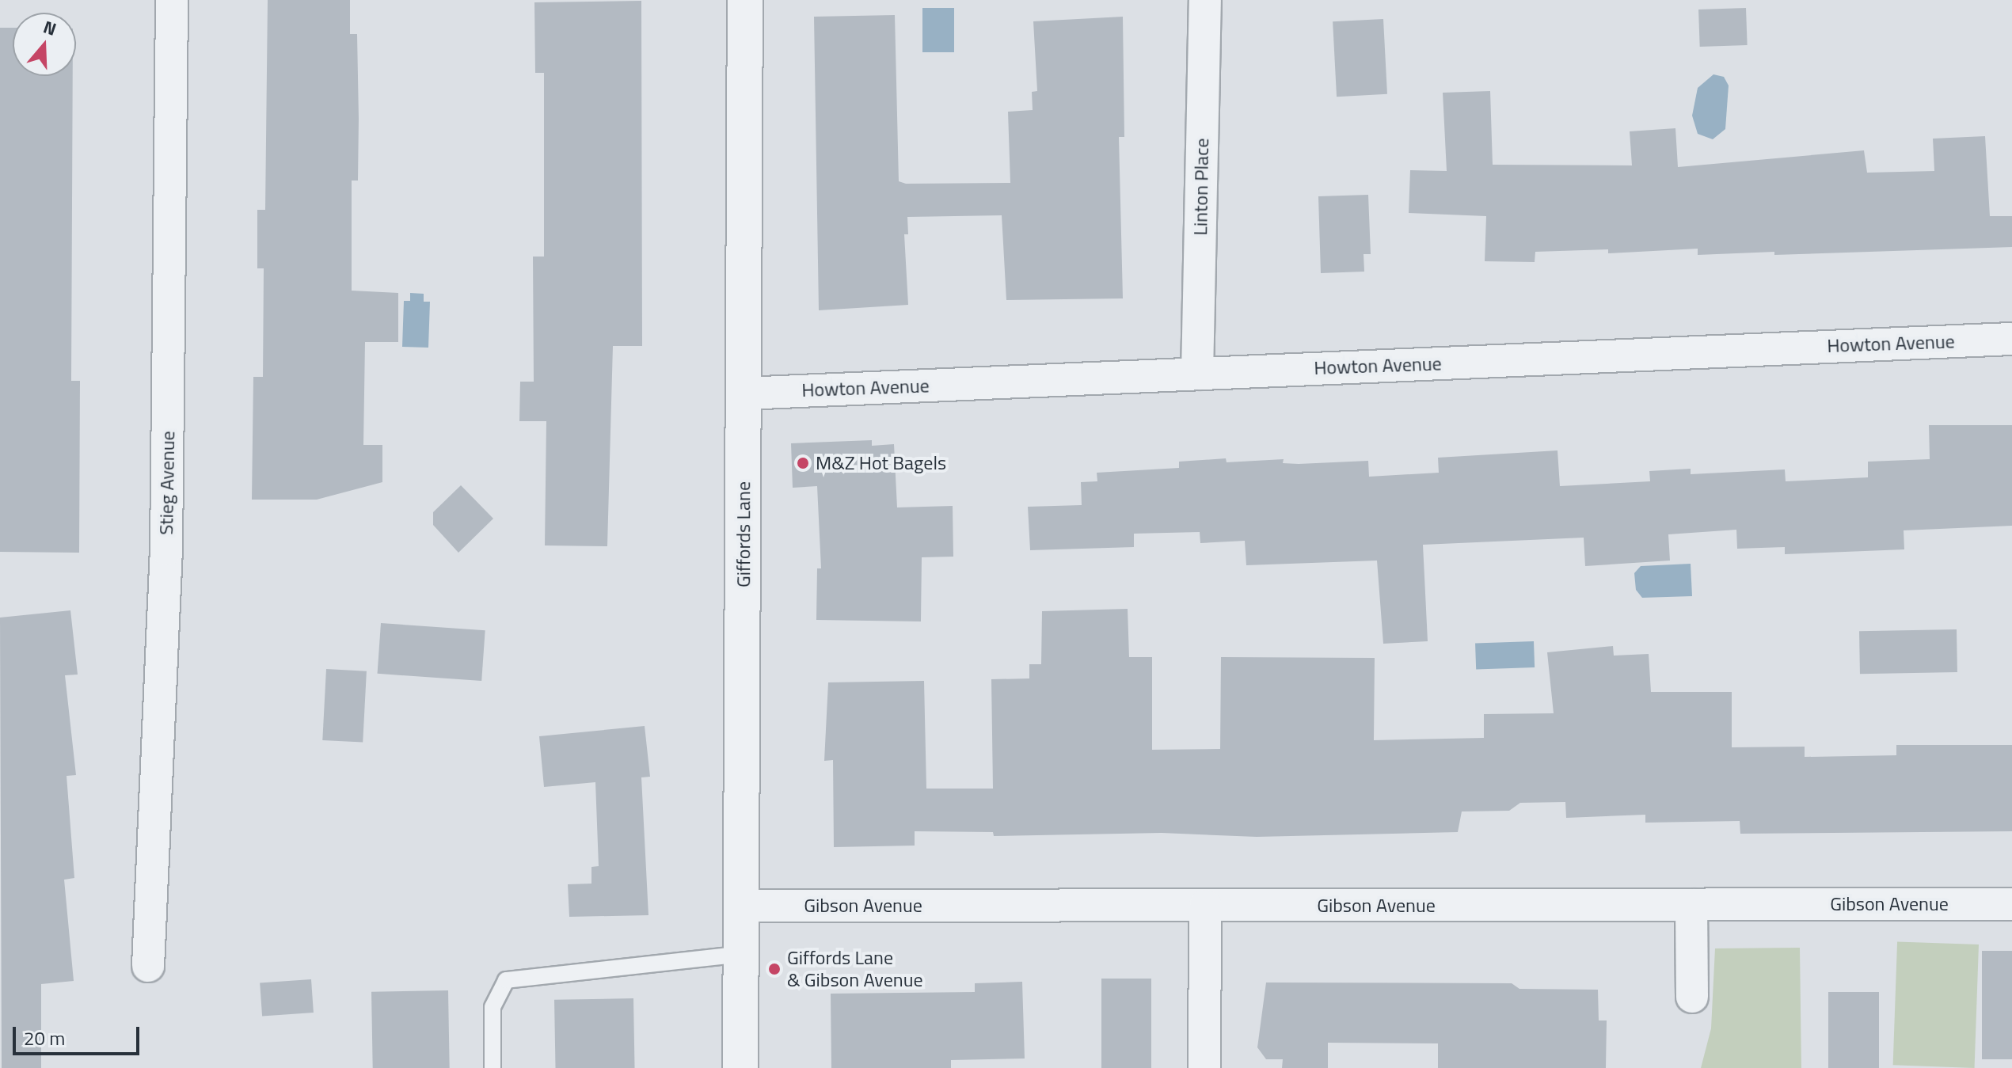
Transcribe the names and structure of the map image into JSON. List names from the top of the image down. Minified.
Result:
{"streets":{"street":["Linton Place","Howton Avenue","Stieg Avenue","Giffords Lane","Gibson Avenue"]},"crossings":[["Linton Place","Howton Avenue"],["Howton Avenue","Giffords Lane"],["Giffords Lane","Gibson Avenue"]],"places":["M&Z Hot Bagels","Giffords Lane & Gibson Avenue"],"scale_bar":"20 m","north":"top"}
